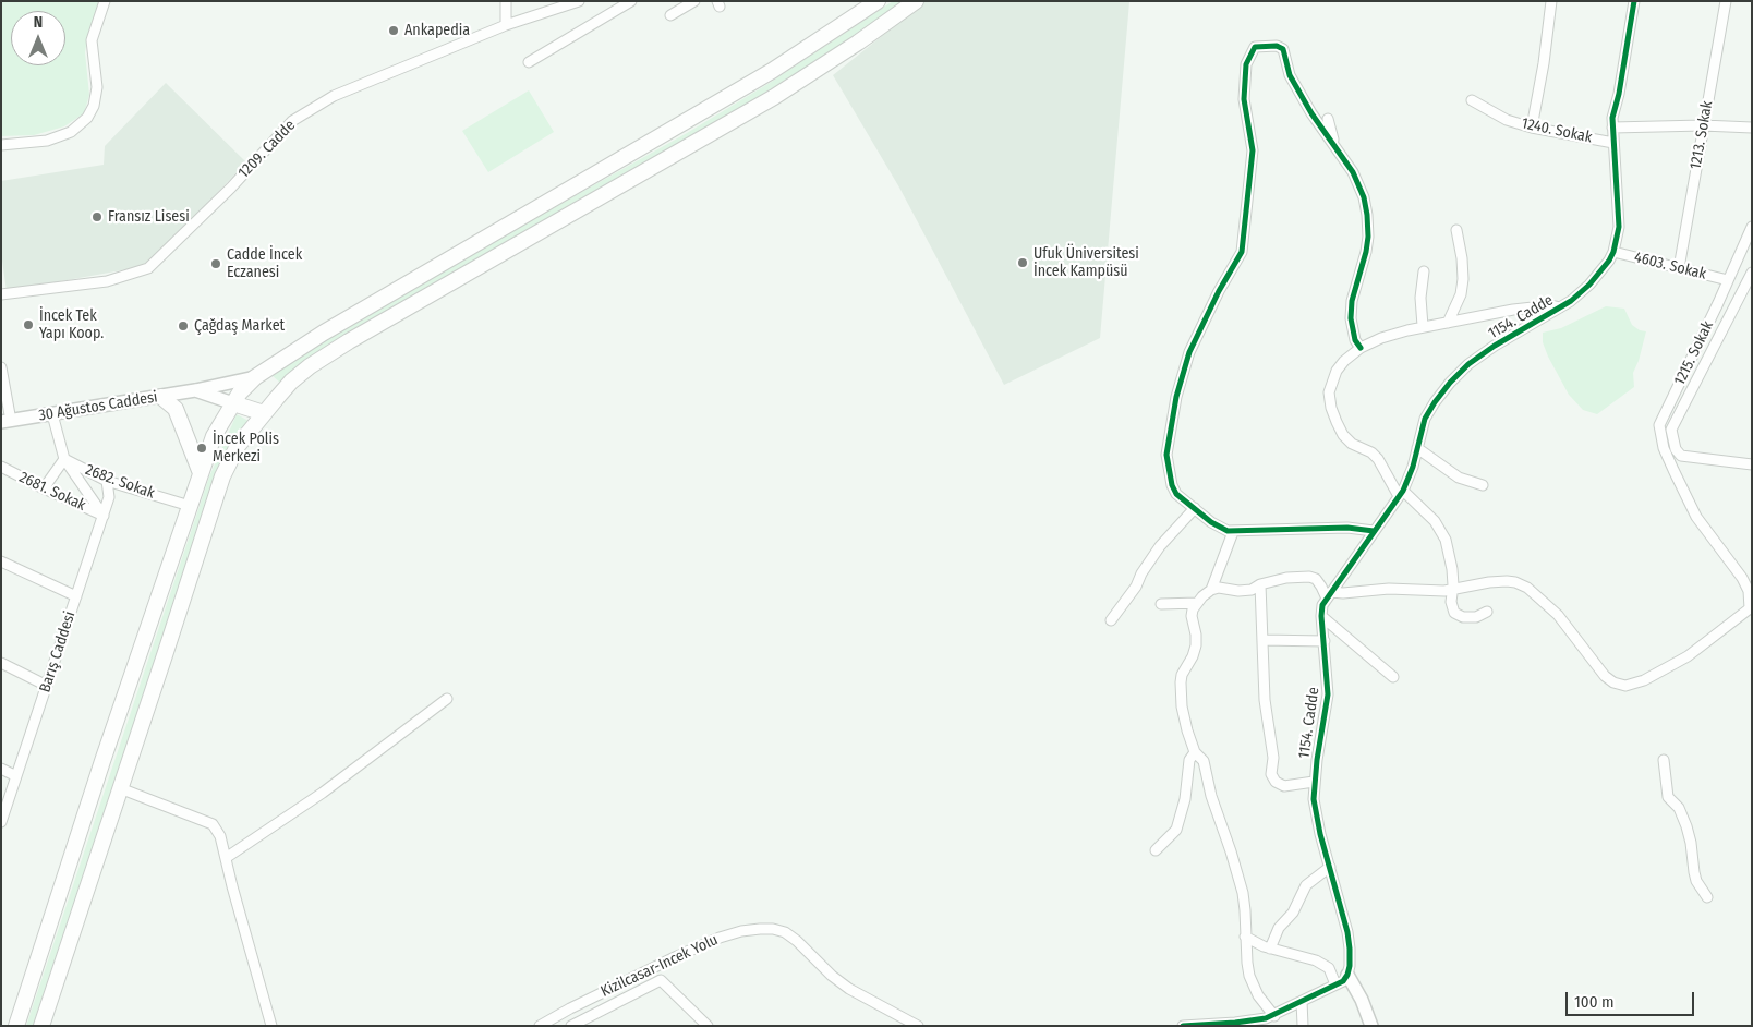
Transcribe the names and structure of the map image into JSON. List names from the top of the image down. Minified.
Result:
{"streets":{"main road":["30 Ağustos Caddesi"],"street":["1240. Sokak","1213. Sokak","1209. Cadde","4603. Sokak","1154. Cadde","1215. Sokak","2682. Sokak","2681. Sokak","Barış Caddesi","Kizilcasar-Incek Yolu"]},"crossings":[["1240. Sokak","1213. Sokak"],["1240. Sokak","1154. Cadde"],["1213. Sokak","4603. Sokak"],["4603. Sokak","1154. Cadde"],["4603. Sokak","1215. Sokak"],["2682. Sokak","Barış Caddesi"],["2681. Sokak","Barış Caddesi"]],"places":["Ankapedia","Fransız Lisesi","Ufuk Üniversitesi İncek Kampüsü","Cadde İncek Eczanesi","İncek Tek Yapı Koop.","Çağdaş Market","İncek Polis Merkezi"],"scale_bar":"100 m","north":"top"}
